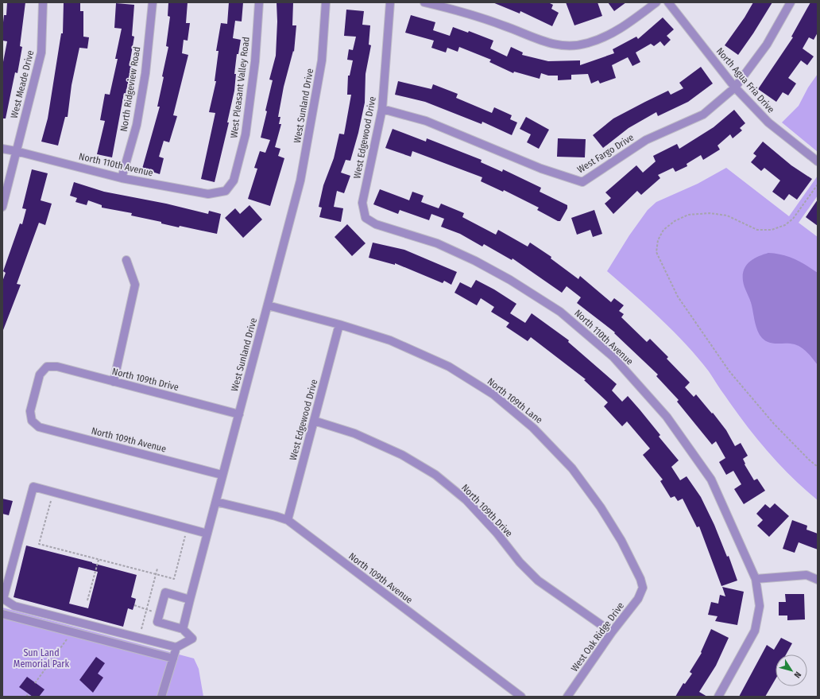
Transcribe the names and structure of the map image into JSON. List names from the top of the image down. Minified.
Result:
{"streets":{"street":["North Agua Fria Drive","West Meade Drive","West Pleasant Valley Road","North Ridgeview Road","West Sunland Drive","West Edgewood Drive","West Fargo Drive","North 110th Avenue","North 109th Drive","North 109th Lane","North 109th Avenue","West Oak Ridge Drive"]},"crossings":[["North Agua Fria Drive","West Fargo Drive"],["West Meade Drive","North 110th Avenue"],["West Pleasant Valley Road","North 110th Avenue"],["North Ridgeview Road","North 110th Avenue"],["West Sunland Drive","North 109th Drive"],["West Sunland Drive","North 109th Lane"],["West Sunland Drive","North 109th Avenue"],["West Edgewood Drive","West Fargo Drive"],["West Edgewood Drive","North 110th Avenue"],["West Edgewood Drive","North 109th Drive"],["West Edgewood Drive","North 109th Lane"],["West Edgewood Drive","North 109th Avenue"],["North 109th Drive","North 109th Avenue"],["North 109th Drive","West Oak Ridge Drive"],["North 109th Lane","West Oak Ridge Drive"]],"parks":["Sun Land Memorial Park"],"north":"bottom right"}
